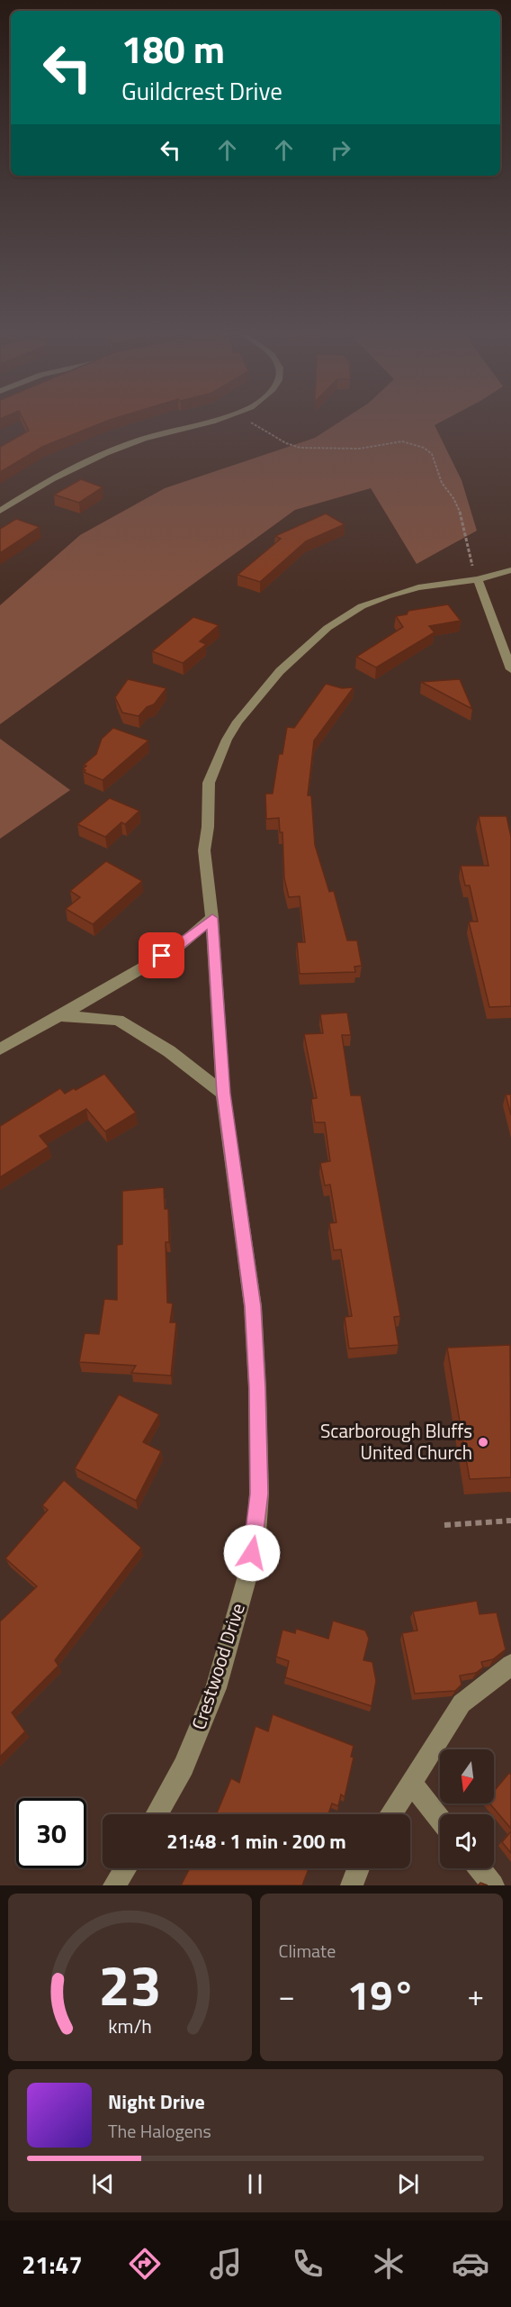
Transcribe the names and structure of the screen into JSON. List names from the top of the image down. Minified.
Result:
{"streets":{"street":["Crestwood Drive"]},"places":["Scarborough Bluffs United Church"],"north":"bottom","page":{"turn":["180 m","Guildcrest Drive"],"limit":"30","trip":"21:48 · 1 min · 200 m","tile":"Climate","heat":["−","19°","+"],"song":["Night Drive","The Halogens"],"tabs":"21:47","gauge":["23","km/h"]}}
